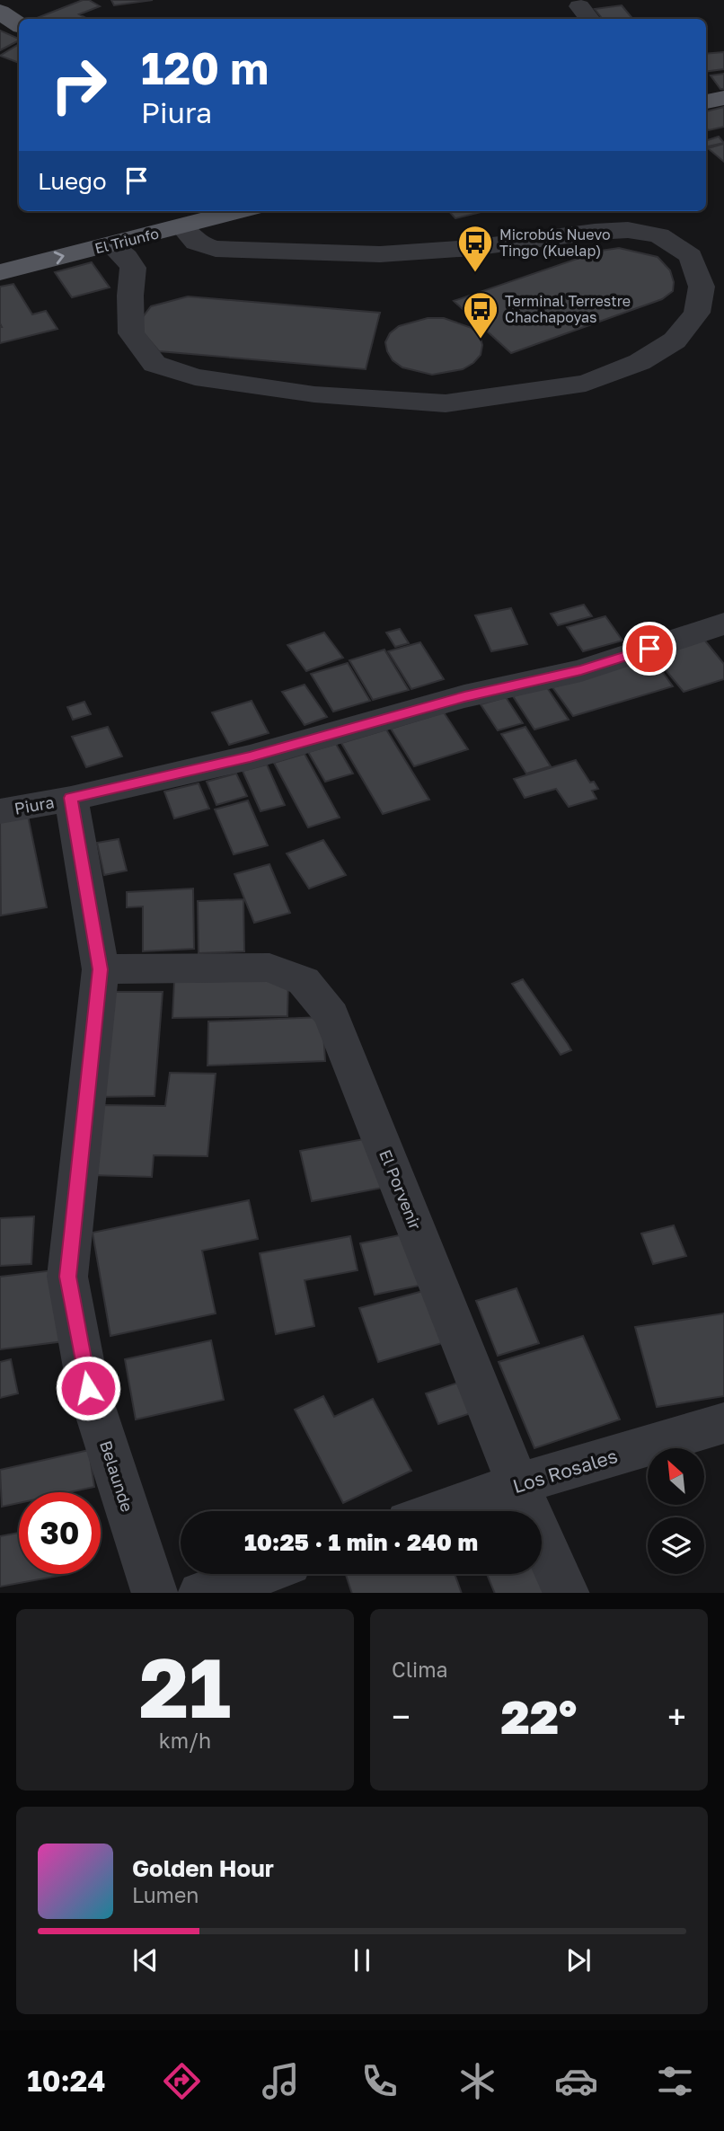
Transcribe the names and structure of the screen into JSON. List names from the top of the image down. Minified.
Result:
{"streets":{"main road":["El Triunfo"],"street":["Piura","El Porvenir","Los Rosales","Belaunde"]},"crossings":[["Piura","Belaunde"],["El Porvenir","Los Rosales"],["El Porvenir","Belaunde"]],"one_way":["El Triunfo"],"places":{"bus stop":["Microbús Nuevo Tingo (Kuelap)","Terminal Terrestre Chachapoyas"]},"north":"top left","page":{"turn":["120 m","Piura"],"then":"Luego","limit":"30","trip":"10:25 · 1 min · 240 m","tile":[["21","km/h"],"Clima"],"heat":["−","22°","+"],"song":["Golden Hour","Lumen"],"tabs":"10:24"}}
